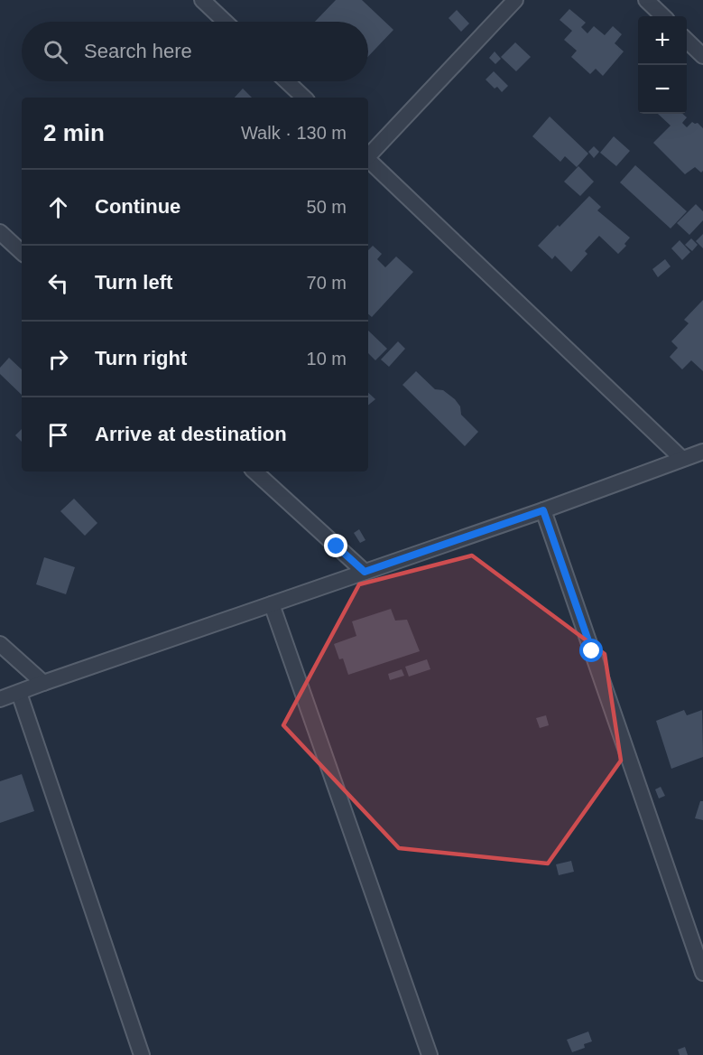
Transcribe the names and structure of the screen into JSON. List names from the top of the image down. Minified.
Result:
{"page":{"map_buttons":["+","−"],"search":"Search here","heading":["2 min","Walk · 130 m"],"list":[["Continue","50 m"],["Turn left","70 m"],["Turn right","10 m"],"Arrive at destination"]}}
